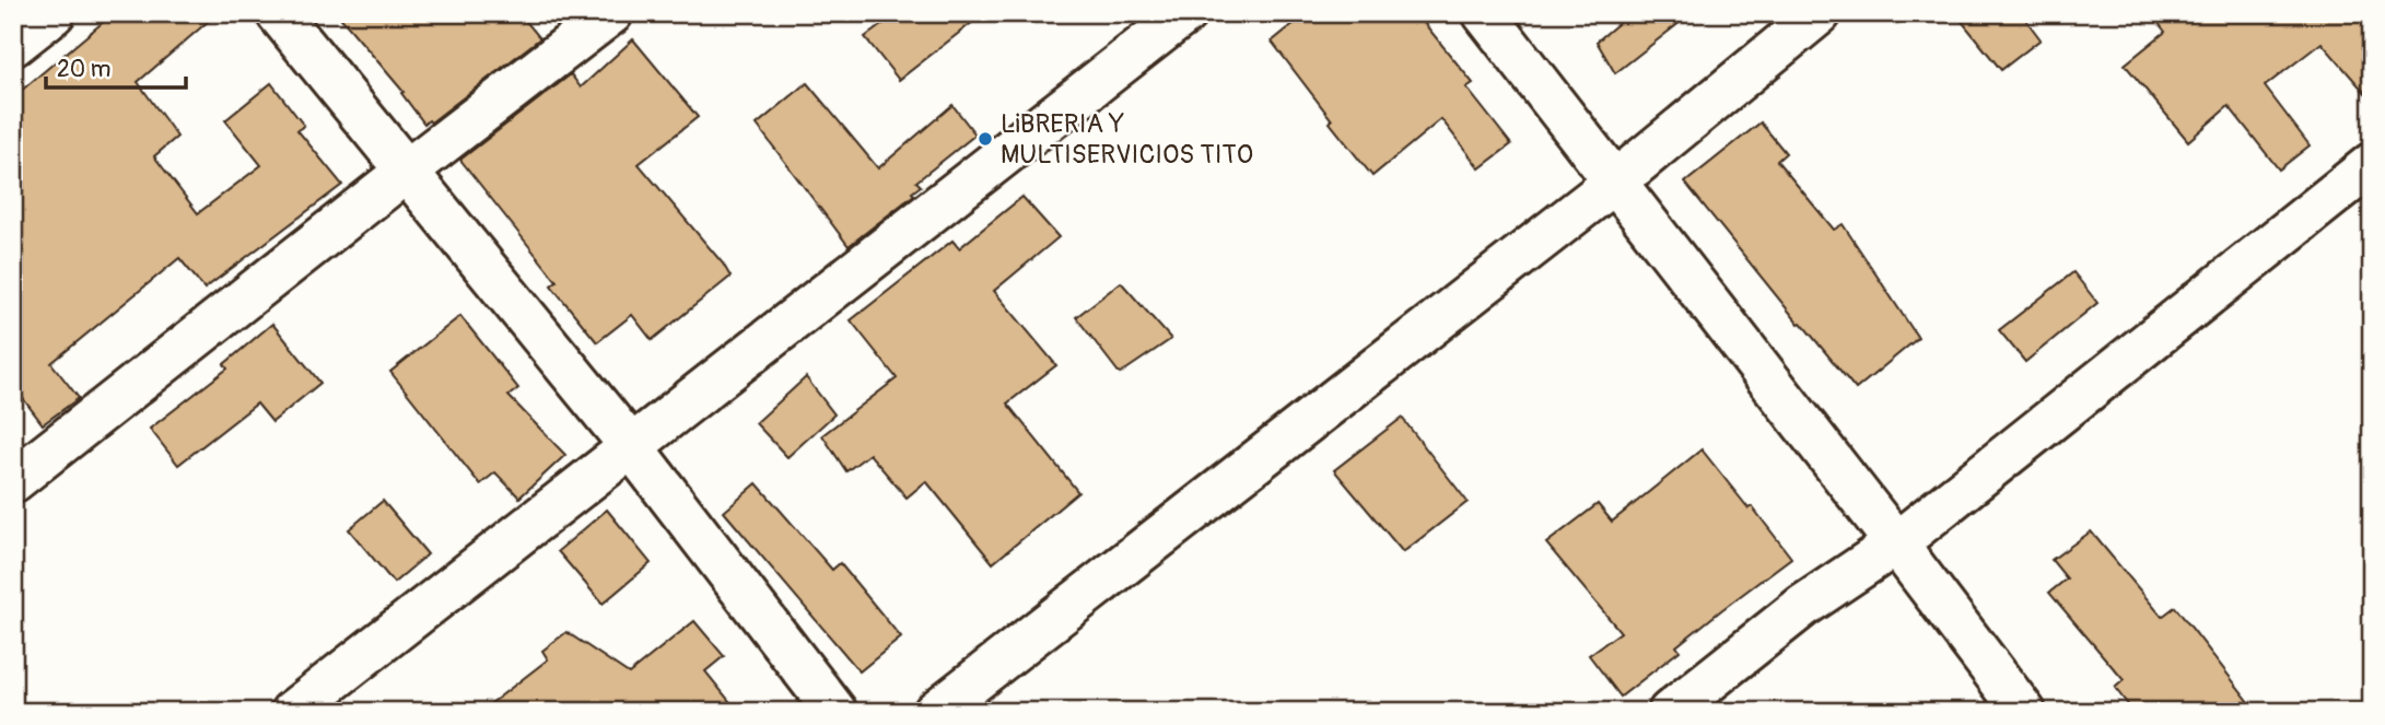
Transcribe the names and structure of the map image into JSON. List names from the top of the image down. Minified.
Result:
{"places":["LiBRERIA Y MULTISERVICIOS TITO"],"scale_bar":"20 m"}
